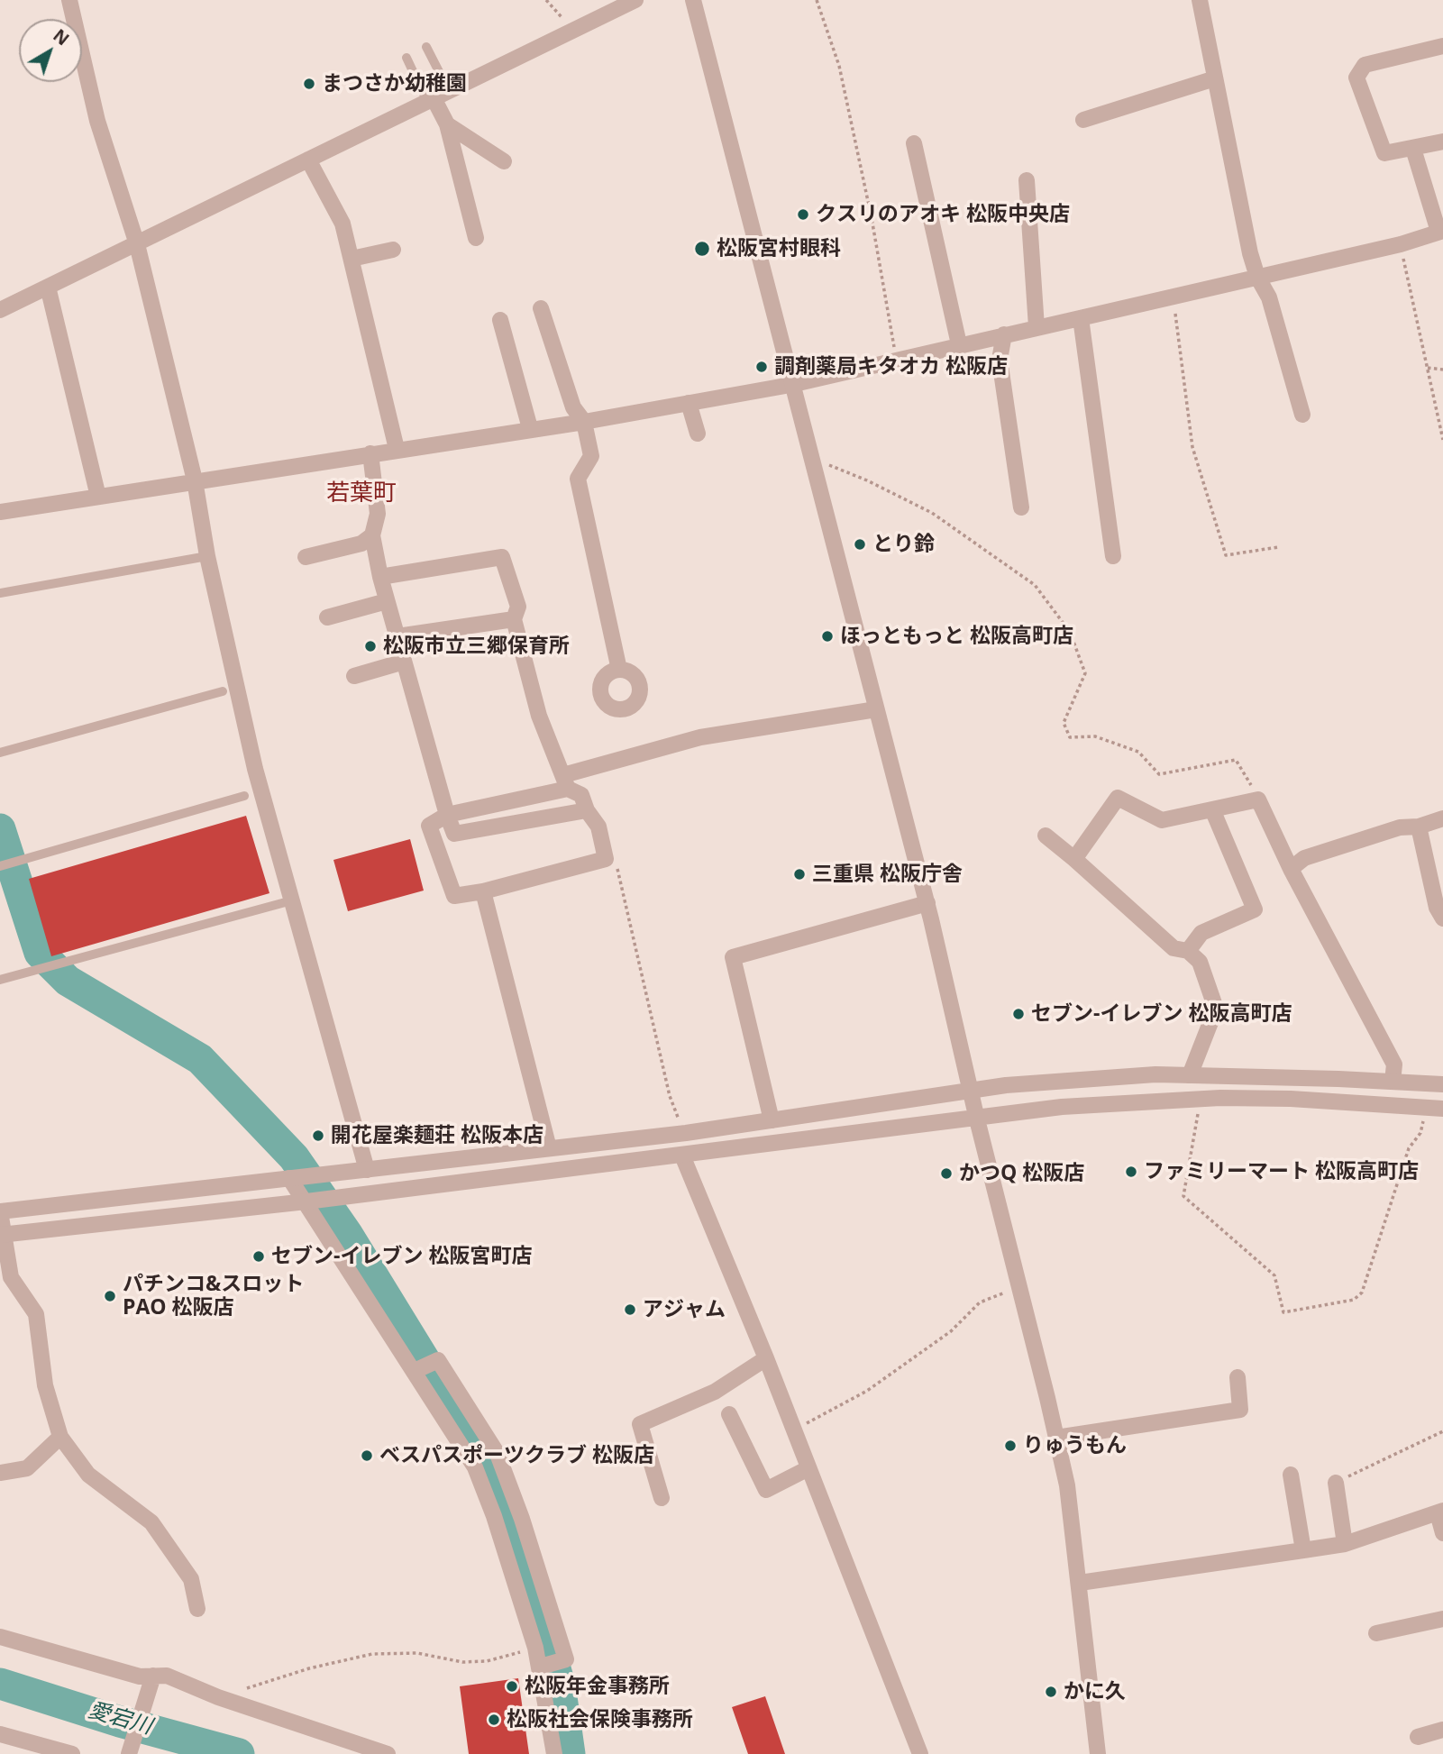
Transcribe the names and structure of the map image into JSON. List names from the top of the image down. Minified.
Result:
{"districts":["若葉町"],"water":["愛宕川"],"places":["まつさか幼稚園","クスリのアオキ 松阪中央店","松阪宮村眼科","調剤薬局キタオカ 松阪店","とり鈴","ほっともっと 松阪高町店","松阪市立三郷保育所","三重県 松阪庁舎","セブン-イレブン 松阪高町店","開花屋楽麺荘 松阪本店","ファミリーマート 松阪高町店","かつQ 松阪店","セブン-イレブン 松阪宮町店","パチンコ&スロット PAO 松阪店","アジャム","りゅうもん","ベスパスポーツクラブ 松阪店","松阪年金事務所","かに久","松阪社会保険事務所"],"north":"top right"}
